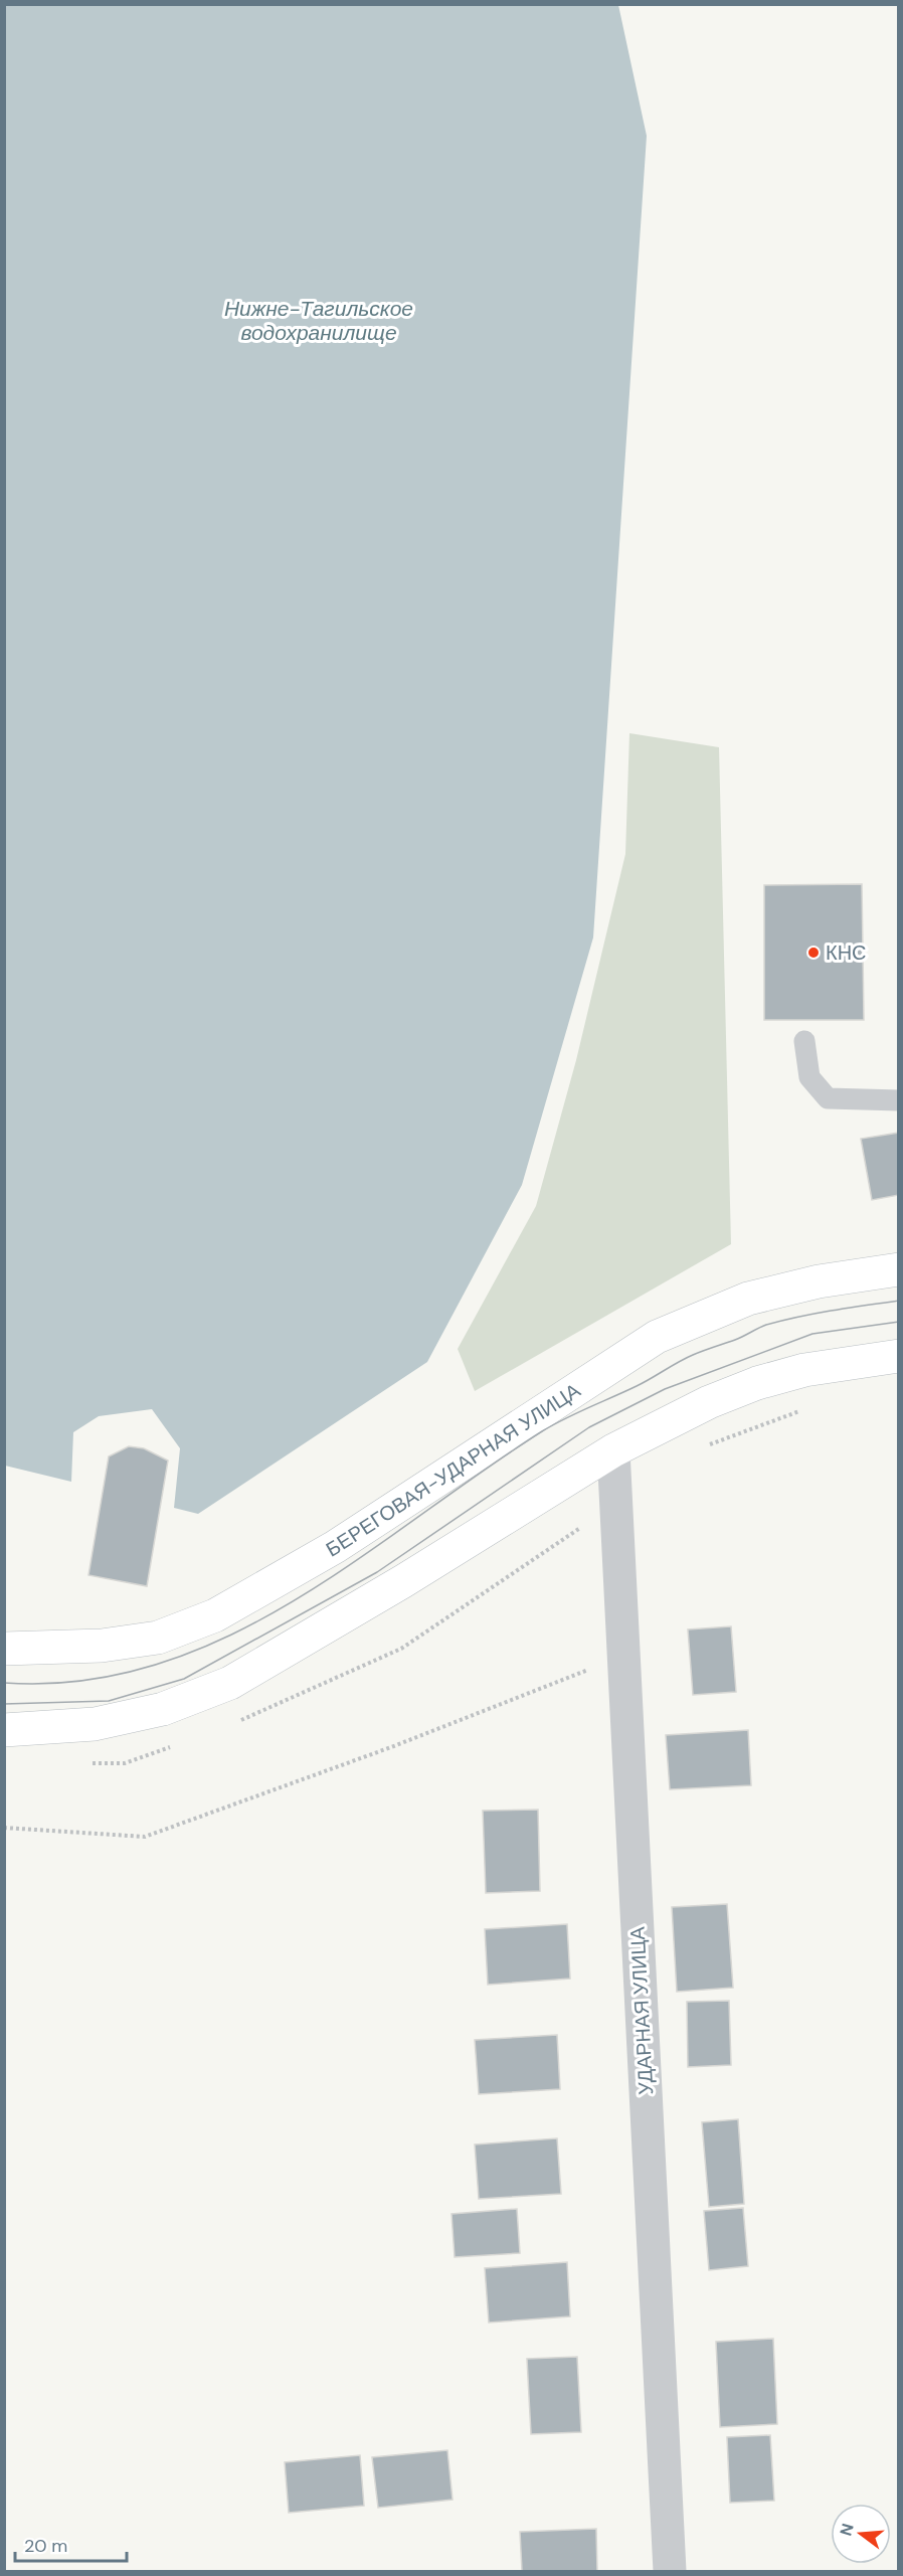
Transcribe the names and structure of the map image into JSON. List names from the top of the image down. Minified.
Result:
{"streets":{"main road":["БЕРЕГОВАЯ-УДАРНАЯ УЛИЦА"],"street":["УДАРНАЯ УЛИЦА"]},"water":["Нижне-Тагильское водохранилище"],"places":["КНС"],"scale_bar":"20 m","north":"left"}
